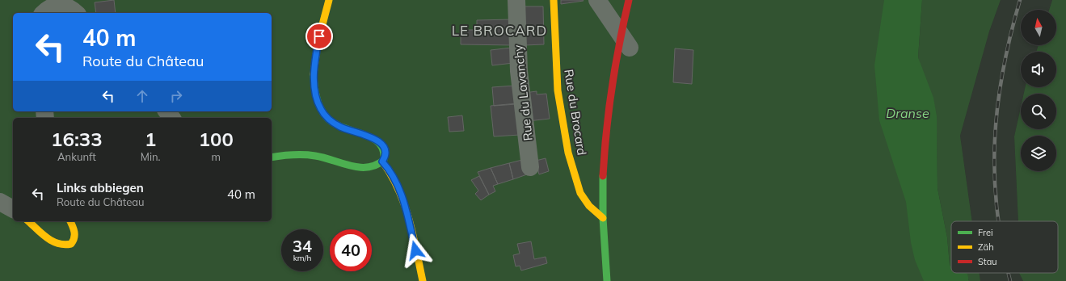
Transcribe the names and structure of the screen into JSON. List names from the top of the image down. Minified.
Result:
{"streets":{"street":["Rue du Lavanchy","Rue du Brocard"]},"districts":["LE BROCARD"],"water":["Dranse"],"legend":["Frei","Zäh","Stau"],"north":"top","page":{"turn":["40 m","Route du Château"],"eta":["16:33","Ankunft","1","Min.","100","m"],"list":[{"name":"Links abbiegen","note":"Route du Château","value":"40 m"}],"speed":"34 km/h","limit":"40"}}
